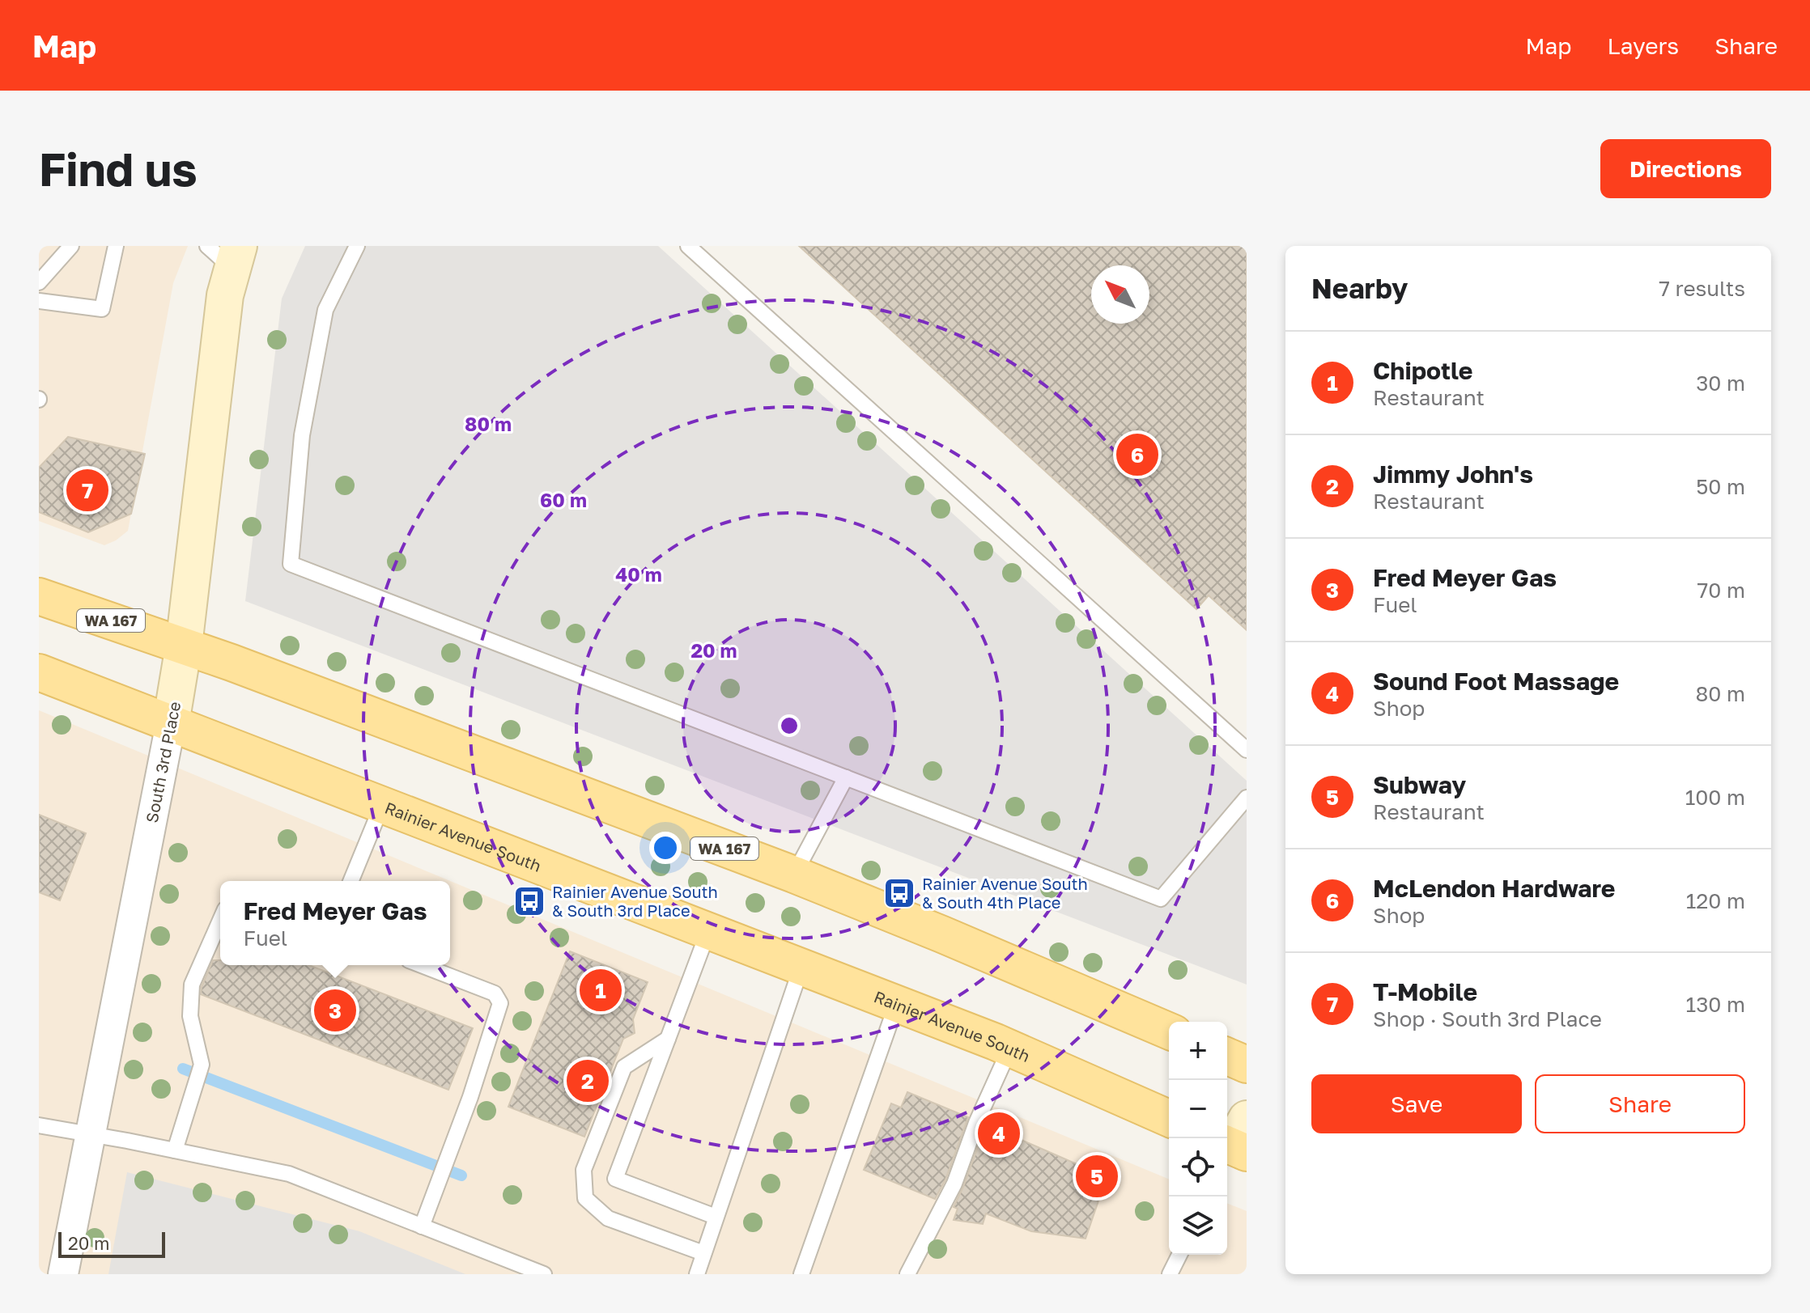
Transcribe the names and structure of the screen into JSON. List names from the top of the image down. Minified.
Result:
{"streets":{"main road":["WA 167","Rainier Avenue South"],"street":["South 3rd Place"]},"crossings":[["WA 167","South 3rd Place"],["South 3rd Place","Rainier Avenue South"]],"places":{"bus stop":["Rainier Avenue South & South 4th Place","Rainier Avenue South & South 3rd Place"]},"scale_bar":"20 m","north":"top left","page":{"header":"Map","nav":["Map","Layers","Share"],"buttons":["Directions",["Save","Share"]],"title":"Find us","heading":["Nearby","7 results"],"list":[{"mark":"1","name":"Chipotle","note":"Restaurant","value":"30 m"},{"mark":"2","name":"Jimmy John's","note":"Restaurant","value":"50 m"},{"mark":"3","name":"Fred Meyer Gas","note":"Fuel","value":"70 m"},{"mark":"4","name":"Sound Foot Massage","note":"Shop","value":"80 m"},{"mark":"5","name":"Subway","note":"Restaurant","value":"100 m"},{"mark":"6","name":"McLendon Hardware","note":"Shop","value":"120 m"},{"mark":"7","name":"T-Mobile","note":"Shop · South 3rd Place","value":"130 m"}],"pins":["6","7","1","3","2","4","5"],"popup":["Fred Meyer Gas","Fuel"],"map_buttons":["+","−"],"scale":"20 m"},"rings":["80 m","60 m","40 m","20 m"]}
